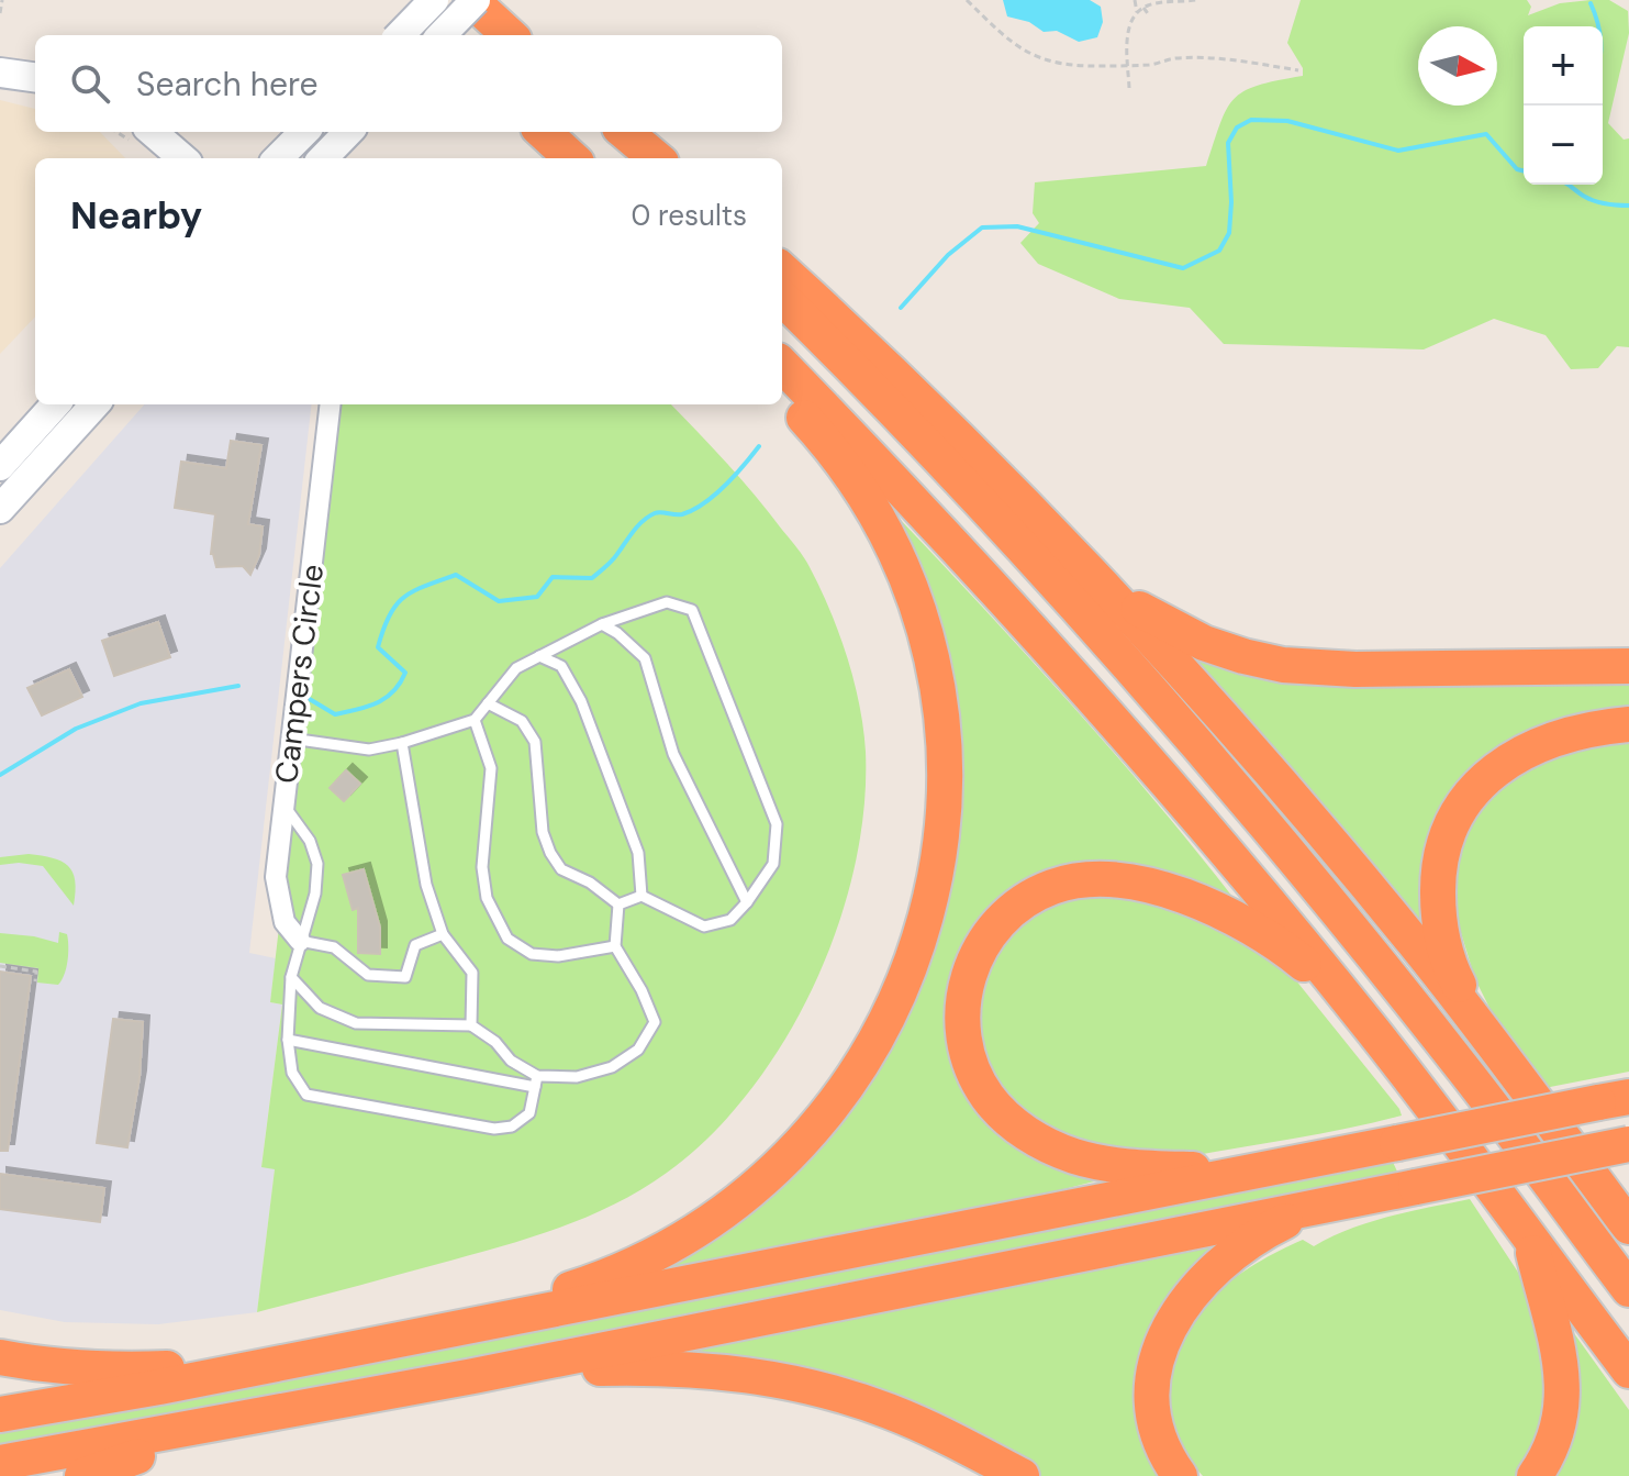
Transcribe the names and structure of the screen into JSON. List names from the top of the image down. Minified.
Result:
{"streets":{"street":["Campers Circle"]},"north":"right","page":{"map_buttons":["+","−"],"search":"Search here","heading":["Nearby","0 results"]}}
